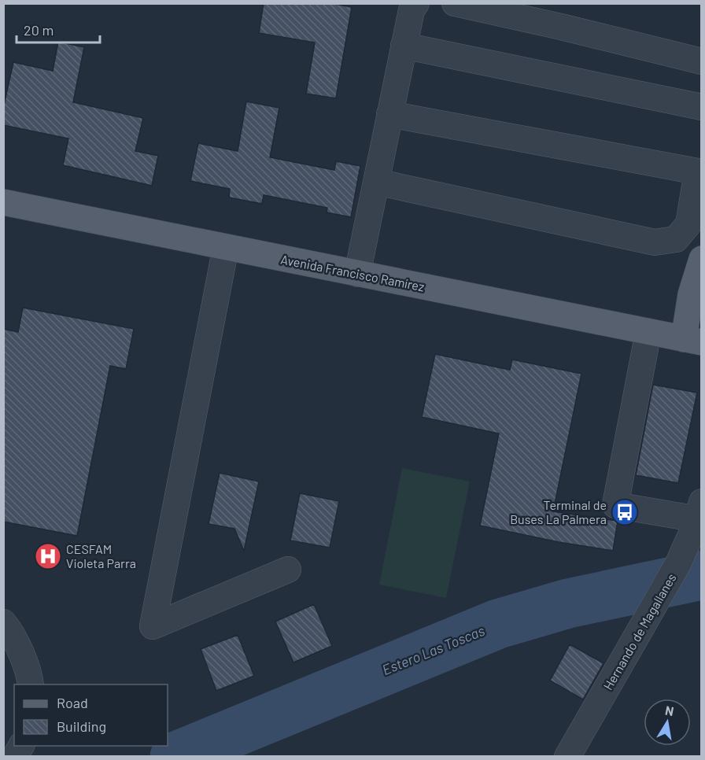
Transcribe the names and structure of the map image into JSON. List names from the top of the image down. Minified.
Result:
{"streets":{"main road":["Avenida Francisco Ramírez"],"street":["Hernando de Magallanes"]},"water":["Estero Las Toscas"],"places":{"bus stop":["Terminal de Buses La Palmera"],"hospital":["CESFAM Violeta Parra"]},"legend":["Road","Building"],"scale_bar":"20 m","north":"top"}
